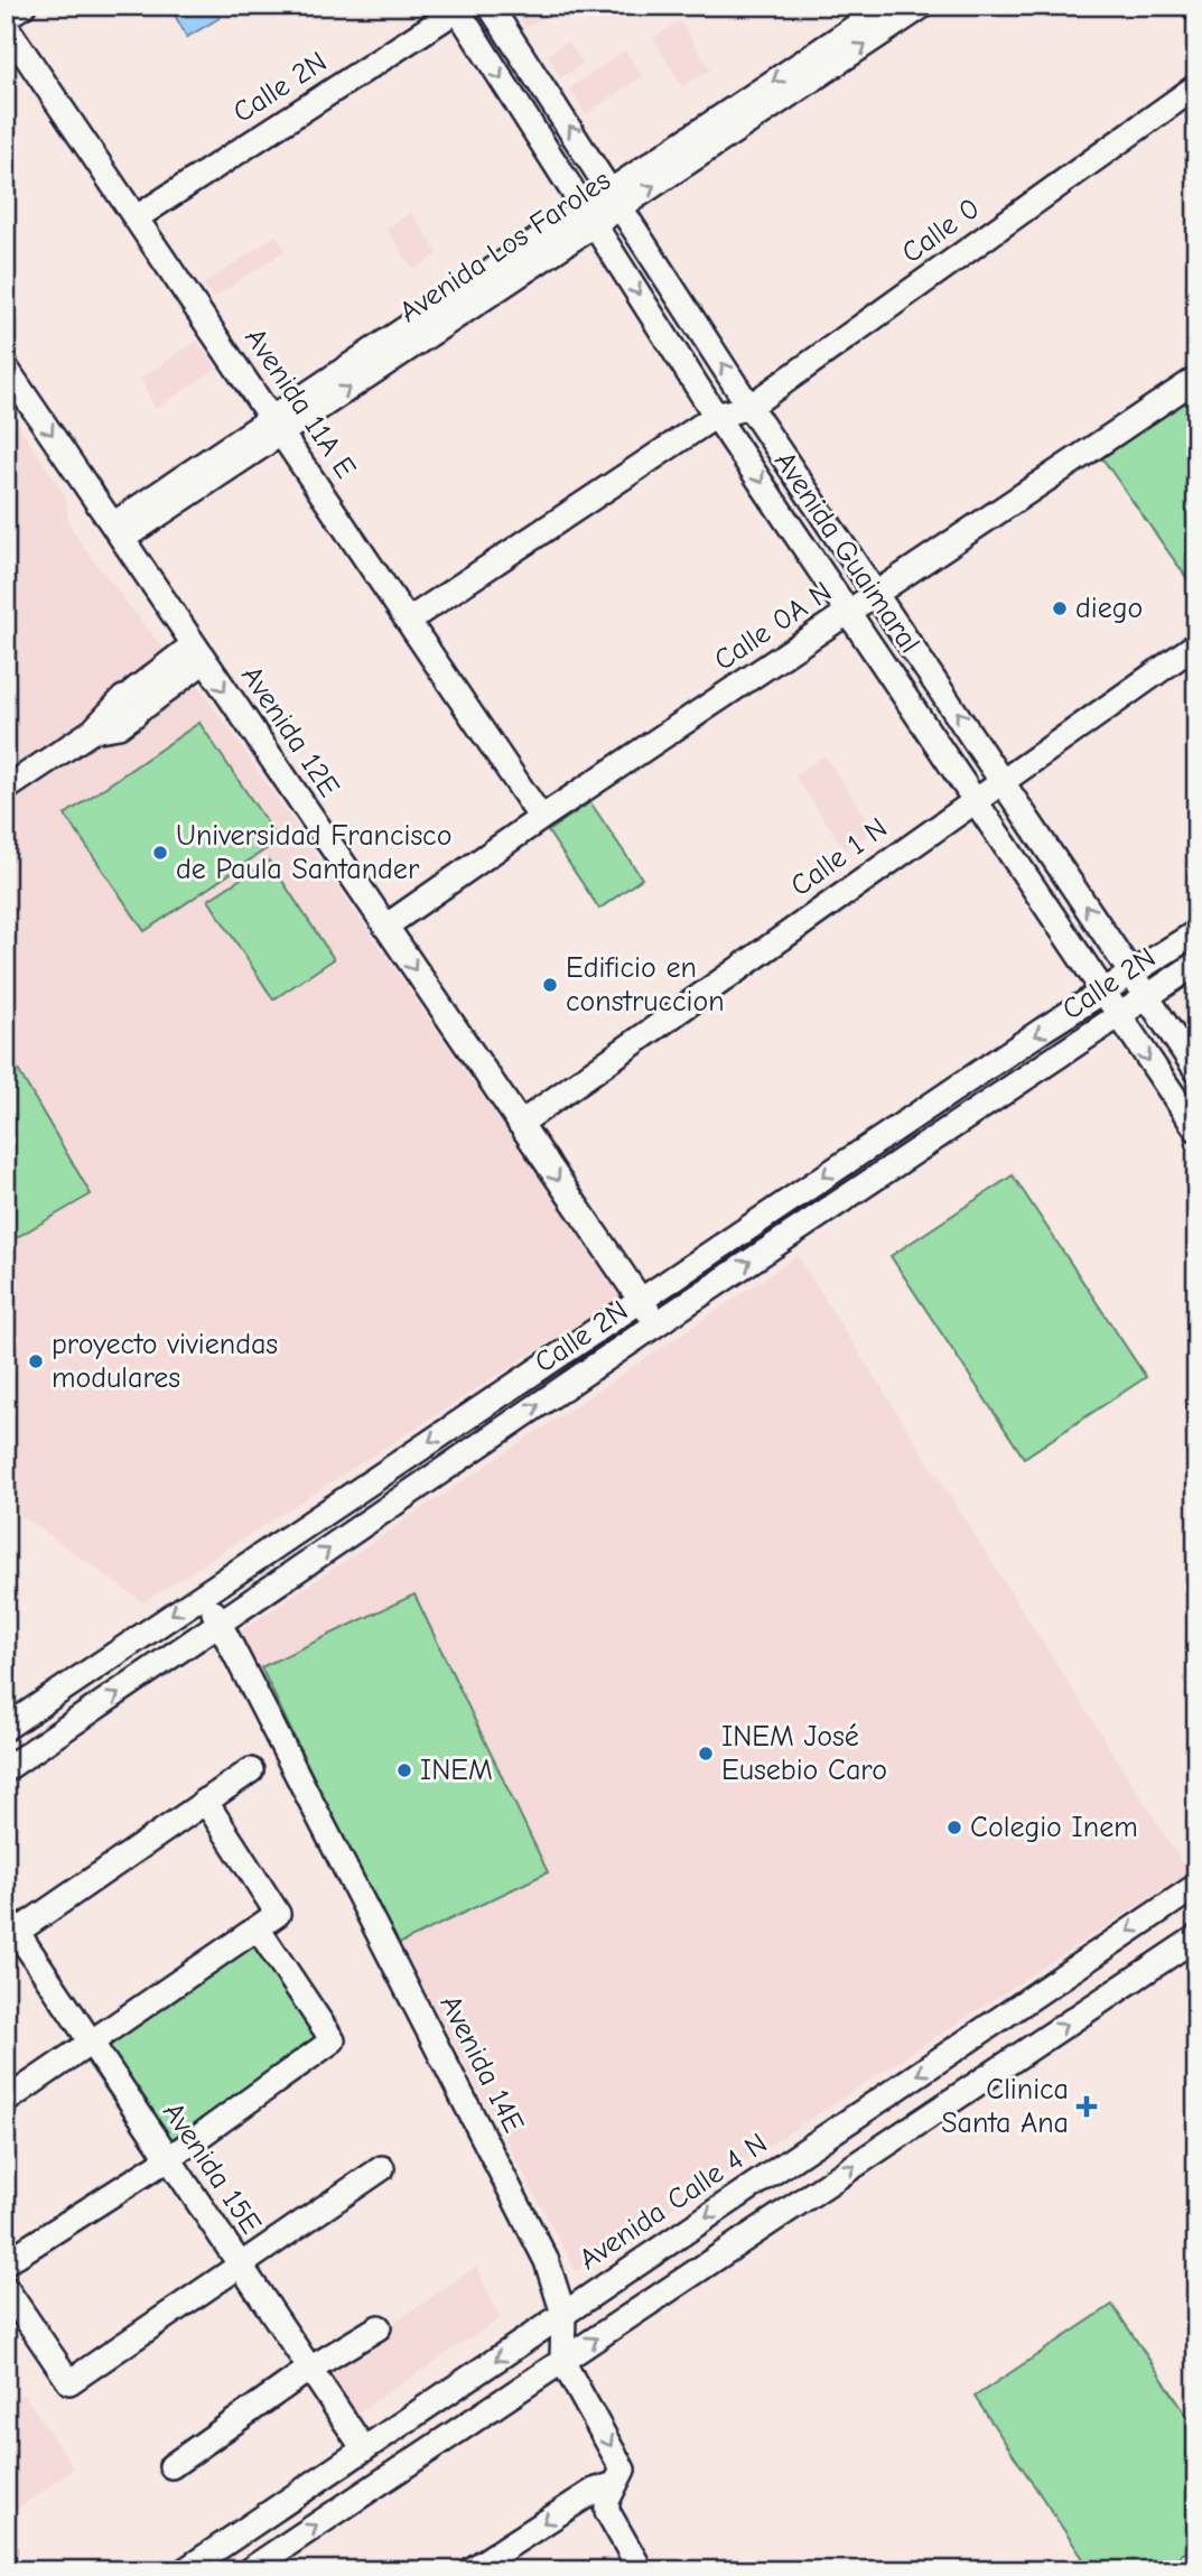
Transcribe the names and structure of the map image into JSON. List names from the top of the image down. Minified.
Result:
{"streets":{"street":["Calle 2N","Calle 0","Avenida Los Faroles","Avenida 11A E","Avenida Guaimaral","Calle 0A N","Avenida 12E","Calle 1 N","Avenida 14E","Avenida 15E","Avenida Calle 4 N"]},"crossings":[["Calle 2N","Avenida 11A E"],["Calle 2N","Avenida Guaimaral"],["Calle 2N","Avenida 12E"],["Calle 2N","Avenida 14E"],["Calle 0","Avenida 11A E"],["Calle 0","Avenida Guaimaral"],["Avenida Los Faroles","Avenida 11A E"],["Avenida Los Faroles","Avenida Guaimaral"],["Avenida Los Faroles","Avenida 12E"],["Avenida 11A E","Calle 0A N"],["Avenida Guaimaral","Calle 0A N"],["Avenida Guaimaral","Calle 1 N"],["Calle 0A N","Avenida 12E"],["Avenida 12E","Calle 1 N"],["Avenida 14E","Avenida Calle 4 N"],["Avenida 15E","Avenida Calle 4 N"]],"one_way":["Avenida 12E"],"places":{"other":["diego","Universidad Francisco de Paula Santander","Edificio en construccion","proyecto viviendas modulares","INEM José Eusebio Caro","INEM","Colegio Inem"],"health":["Clinica Santa Ana"]}}
